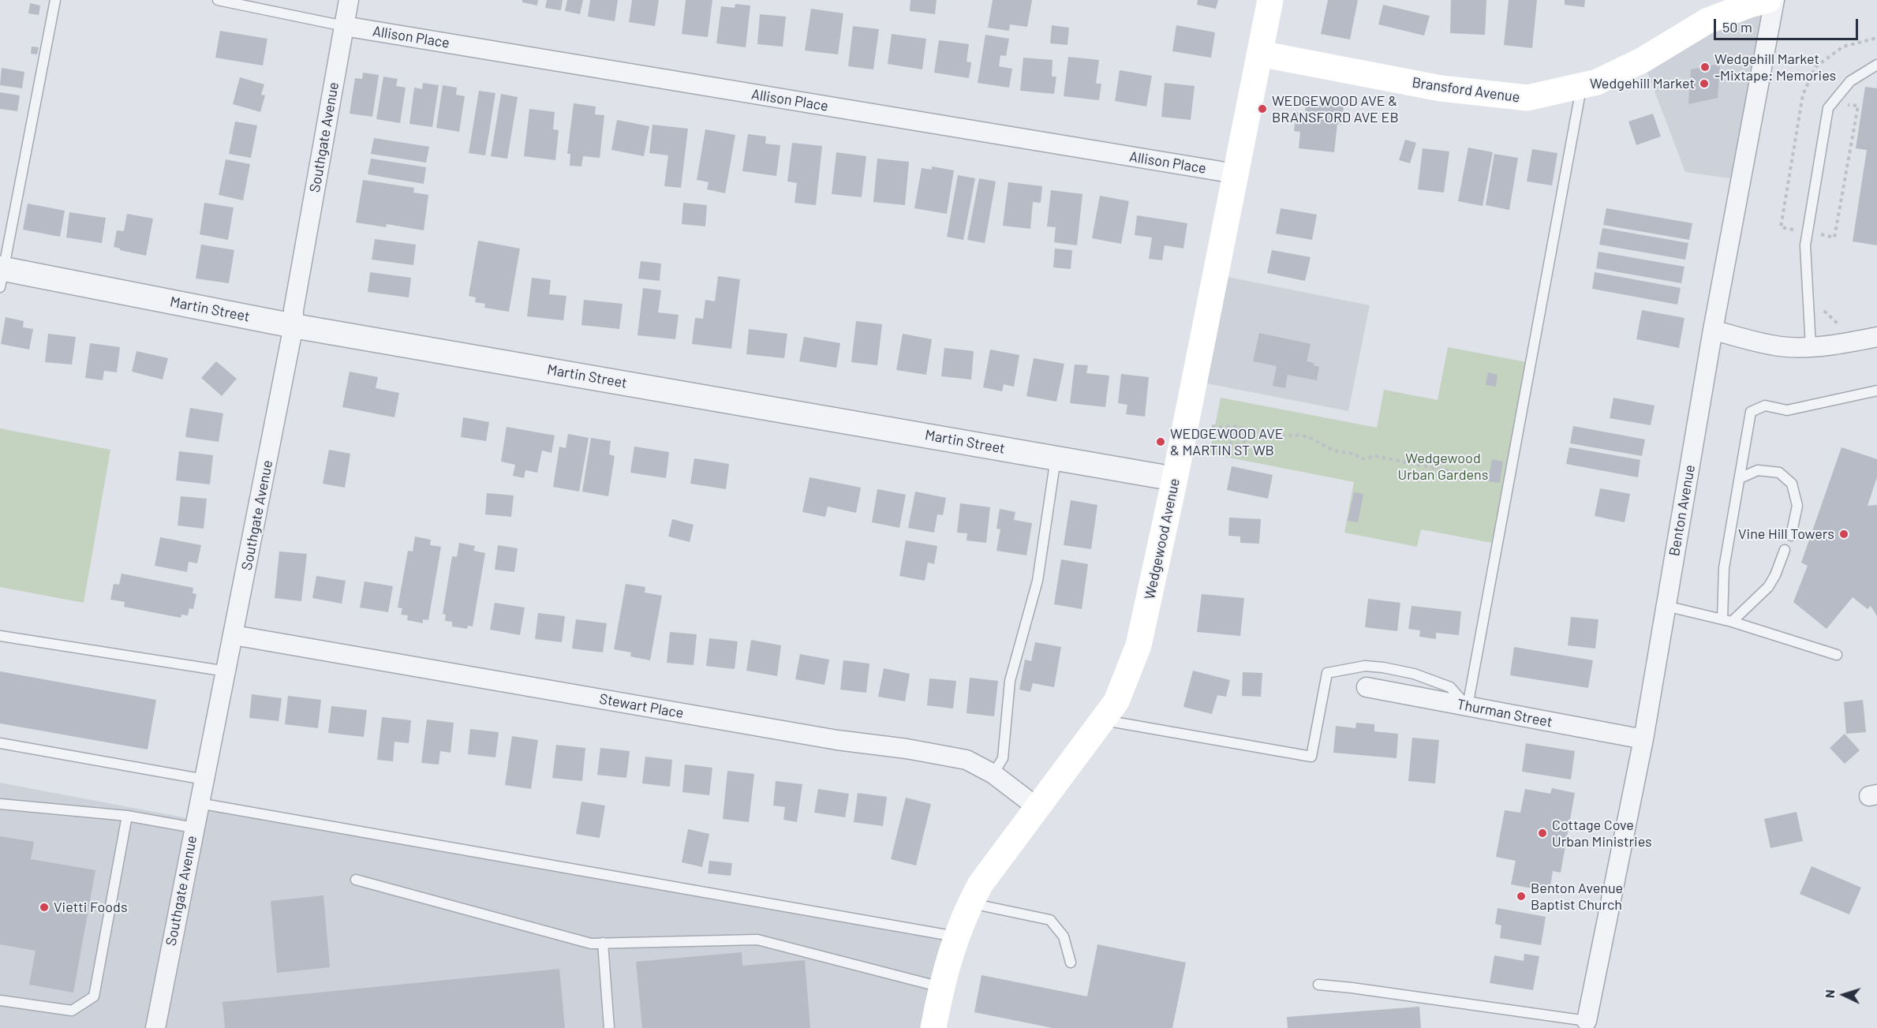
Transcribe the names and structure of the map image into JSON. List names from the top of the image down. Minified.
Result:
{"streets":{"main road":["Bransford Avenue","Wedgewood Avenue"],"street":["Allison Place","Southgate Avenue","Martin Street","Benton Avenue","Stewart Place","Thurman Street"]},"crossings":[["Allison Place","Southgate Avenue"],["Allison Place","Wedgewood Avenue"],["Bransford Avenue","Wedgewood Avenue"],["Southgate Avenue","Martin Street"],["Southgate Avenue","Stewart Place"],["Martin Street","Wedgewood Avenue"],["Benton Avenue","Thurman Street"],["Wedgewood Avenue","Stewart Place"]],"parks":["Wedgewood Urban Gardens"],"places":["Wedgehill Market -Mixtape: Memories","Wedgehill Market","WEDGEWOOD AVE & BRANSFORD AVE EB","WEDGEWOOD AVE & MARTIN ST WB","Vine Hill Towers","Cottage Cove Urban Ministries","Benton Avenue Baptist Church","Vietti Foods"],"scale_bar":"50 m","north":"left"}
